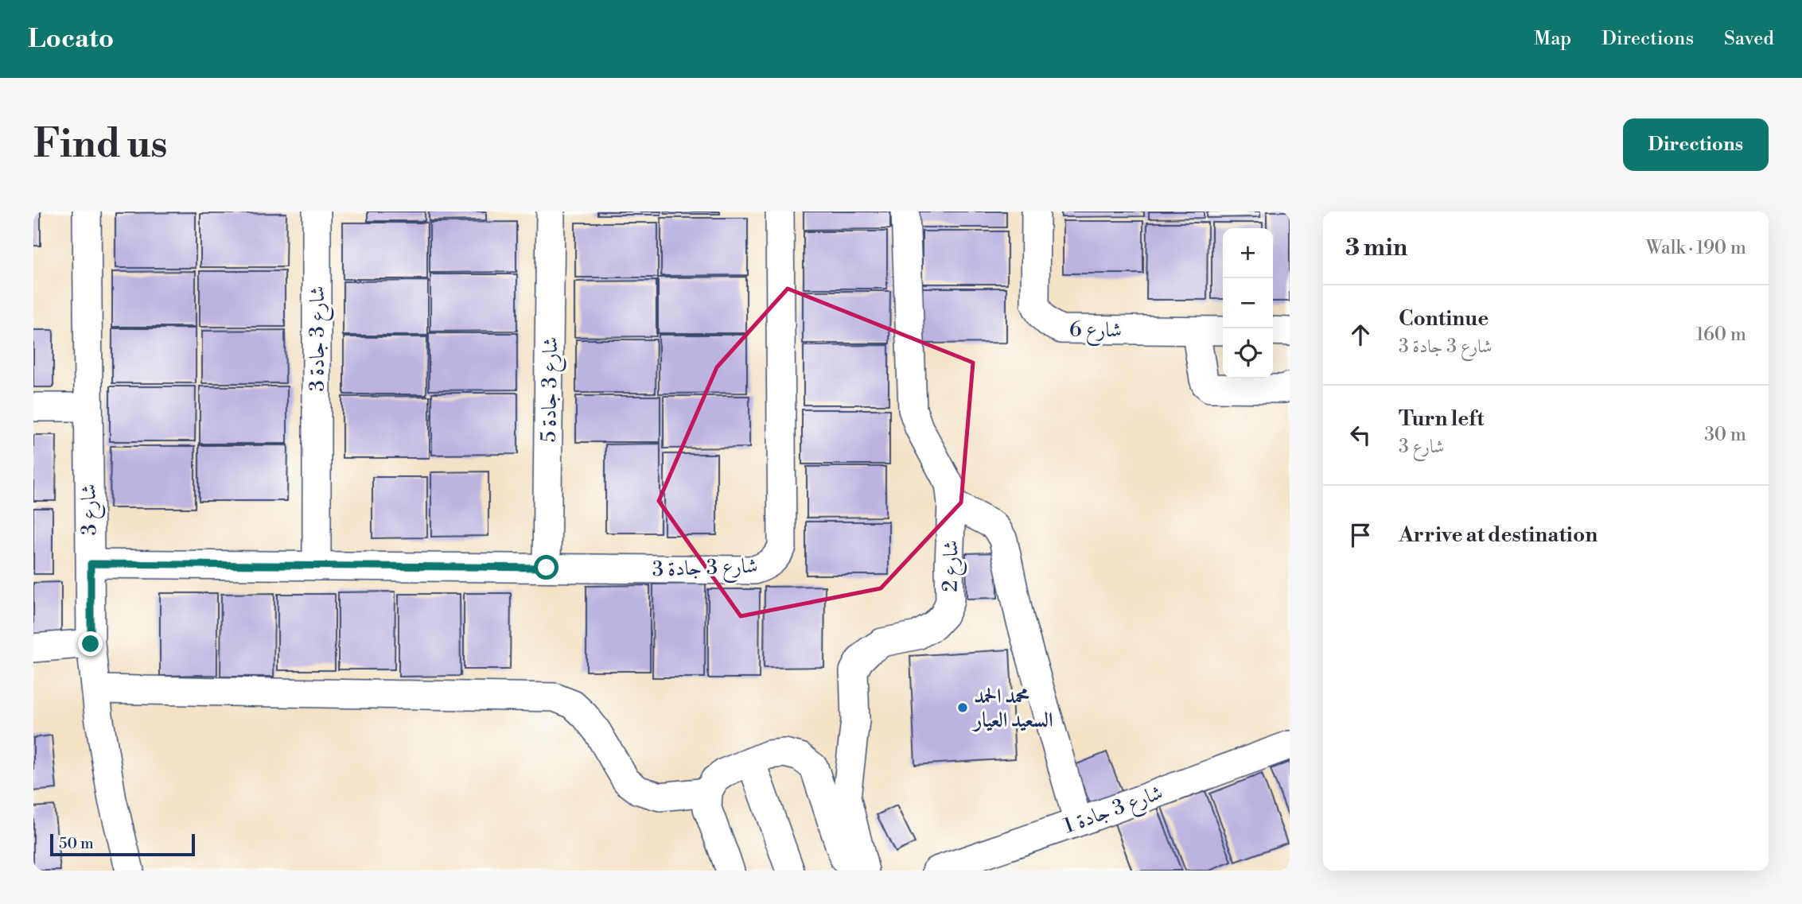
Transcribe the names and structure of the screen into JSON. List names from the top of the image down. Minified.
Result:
{"streets":{"street":["شارع 6","شارع 3 جادة 3","شارع 3 جادة 5","شارع 3","شارع 2","شارع 3 جادة 1"]},"crossings":[["شارع 3 جادة 3","شارع 3 جادة 5"],["شارع 3 جادة 3","شارع 3"]],"places":["محمد الحمد السعيد العيار"],"scale_bar":"50 m","page":{"header":"Locato","nav":["Map","Directions","Saved"],"buttons":"Directions","title":"Find us","heading":["3 min","Walk · 190 m"],"map_buttons":["+","−"],"list":[["Continue","شارع 3 جادة 3","160 m"],["Turn left","شارع 3","30 m"],"Arrive at destination"],"scale":"50 m"}}
